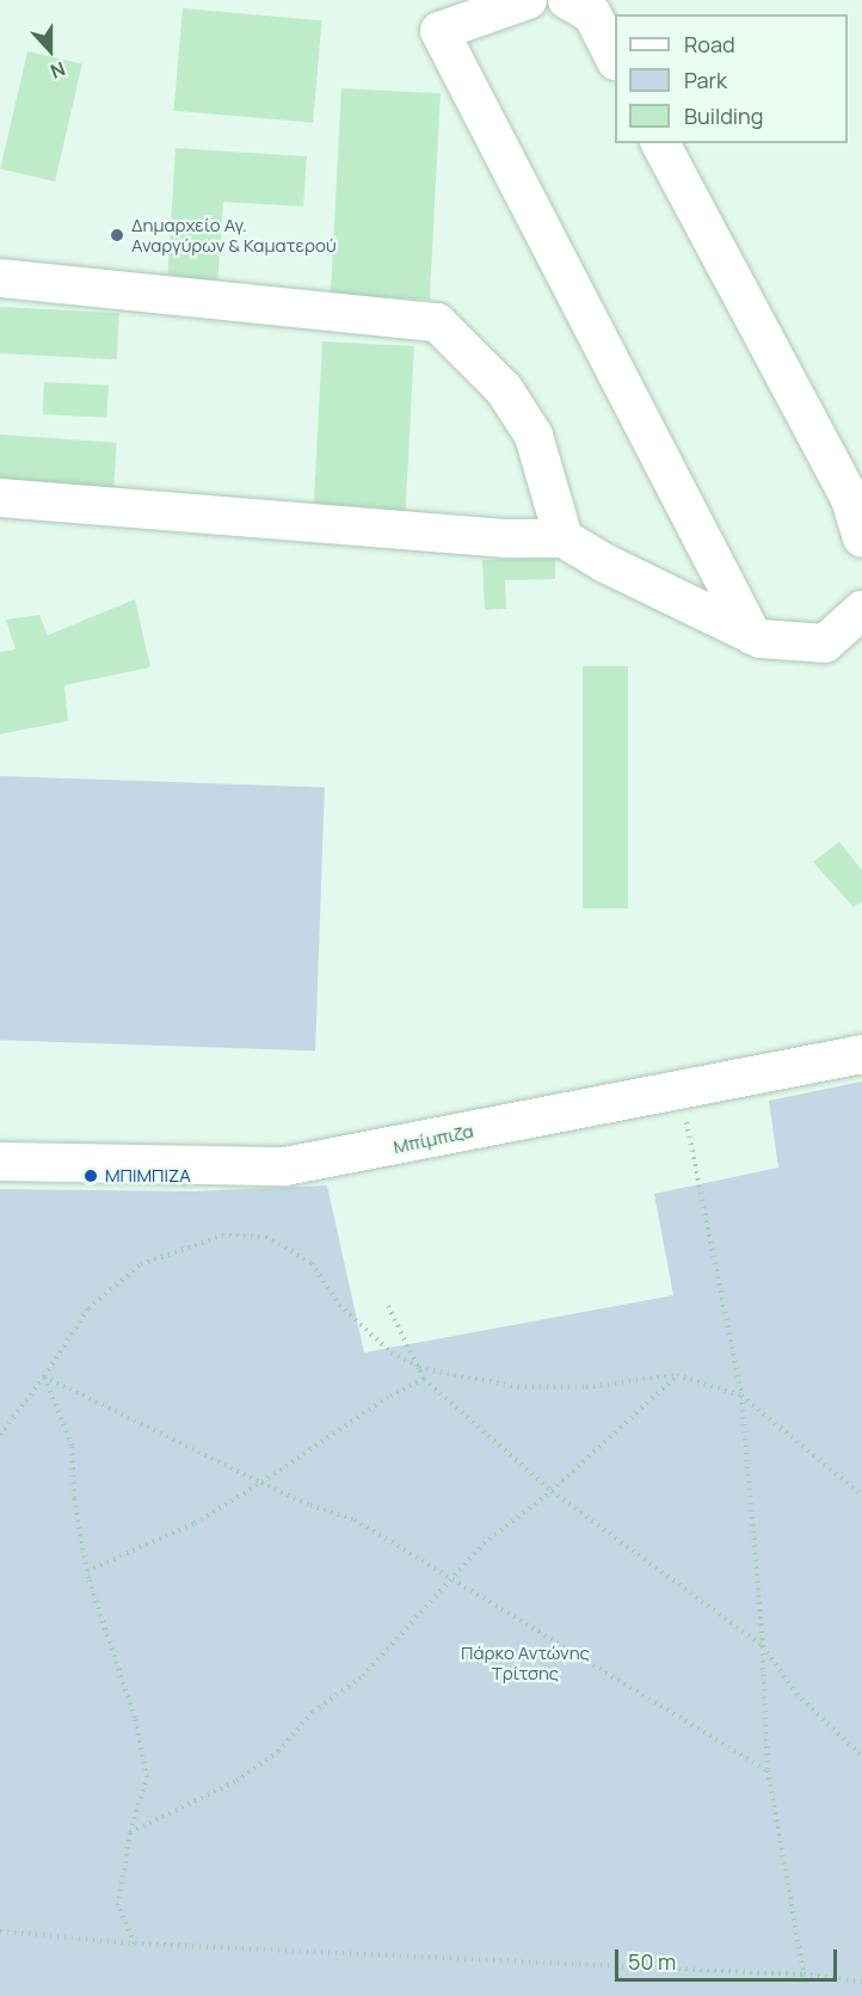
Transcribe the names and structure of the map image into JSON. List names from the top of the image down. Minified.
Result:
{"streets":{"street":["Μπίμπιζα"]},"parks":["Πάρκο Αντώνης Τρίτσης"],"places":["Δημαρχείο Αγ. Αναργύρων & Καματερού","ΜΠΙΜΠΙΖΑ"],"legend":["Road","Park","Building"],"scale_bar":"50 m","north":"bottom"}
